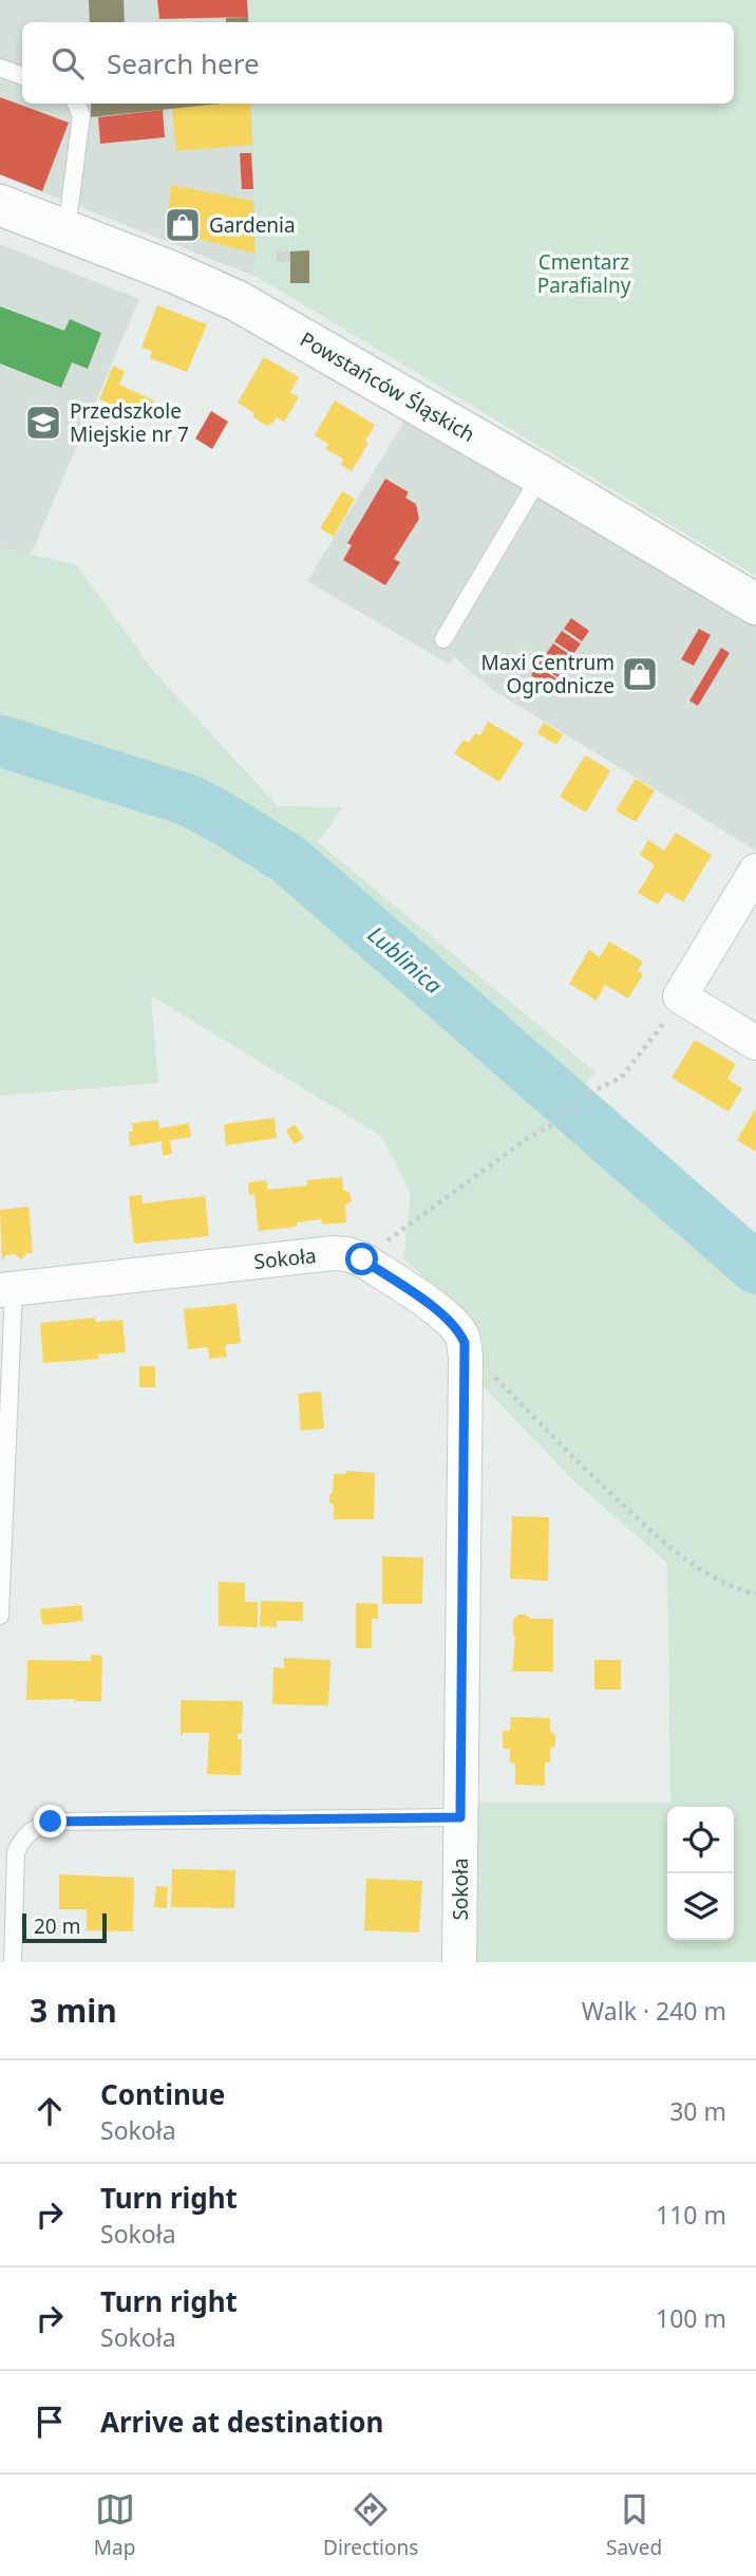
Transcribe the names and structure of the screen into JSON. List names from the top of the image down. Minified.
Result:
{"streets":{"main road":["Powstańców Śląskich"],"street":["Sokoła"]},"water":["Lublinica"],"parks":["Cmentarz Parafialny"],"places":{"shop":["Gardenia","Maxi Centrum Ogrodnicze"],"school or university":["Przedszkole Miejskie nr 7"]},"scale_bar":"20 m","page":{"search":"Search here","scale":"20 m","heading":["3 min","Walk · 240 m"],"list":[["Continue","Sokoła","30 m"],["Turn right","Sokoła","110 m"],["Turn right","Sokoła","100 m"],"Arrive at destination"],"nav":["Map","Directions","Saved"]}}
